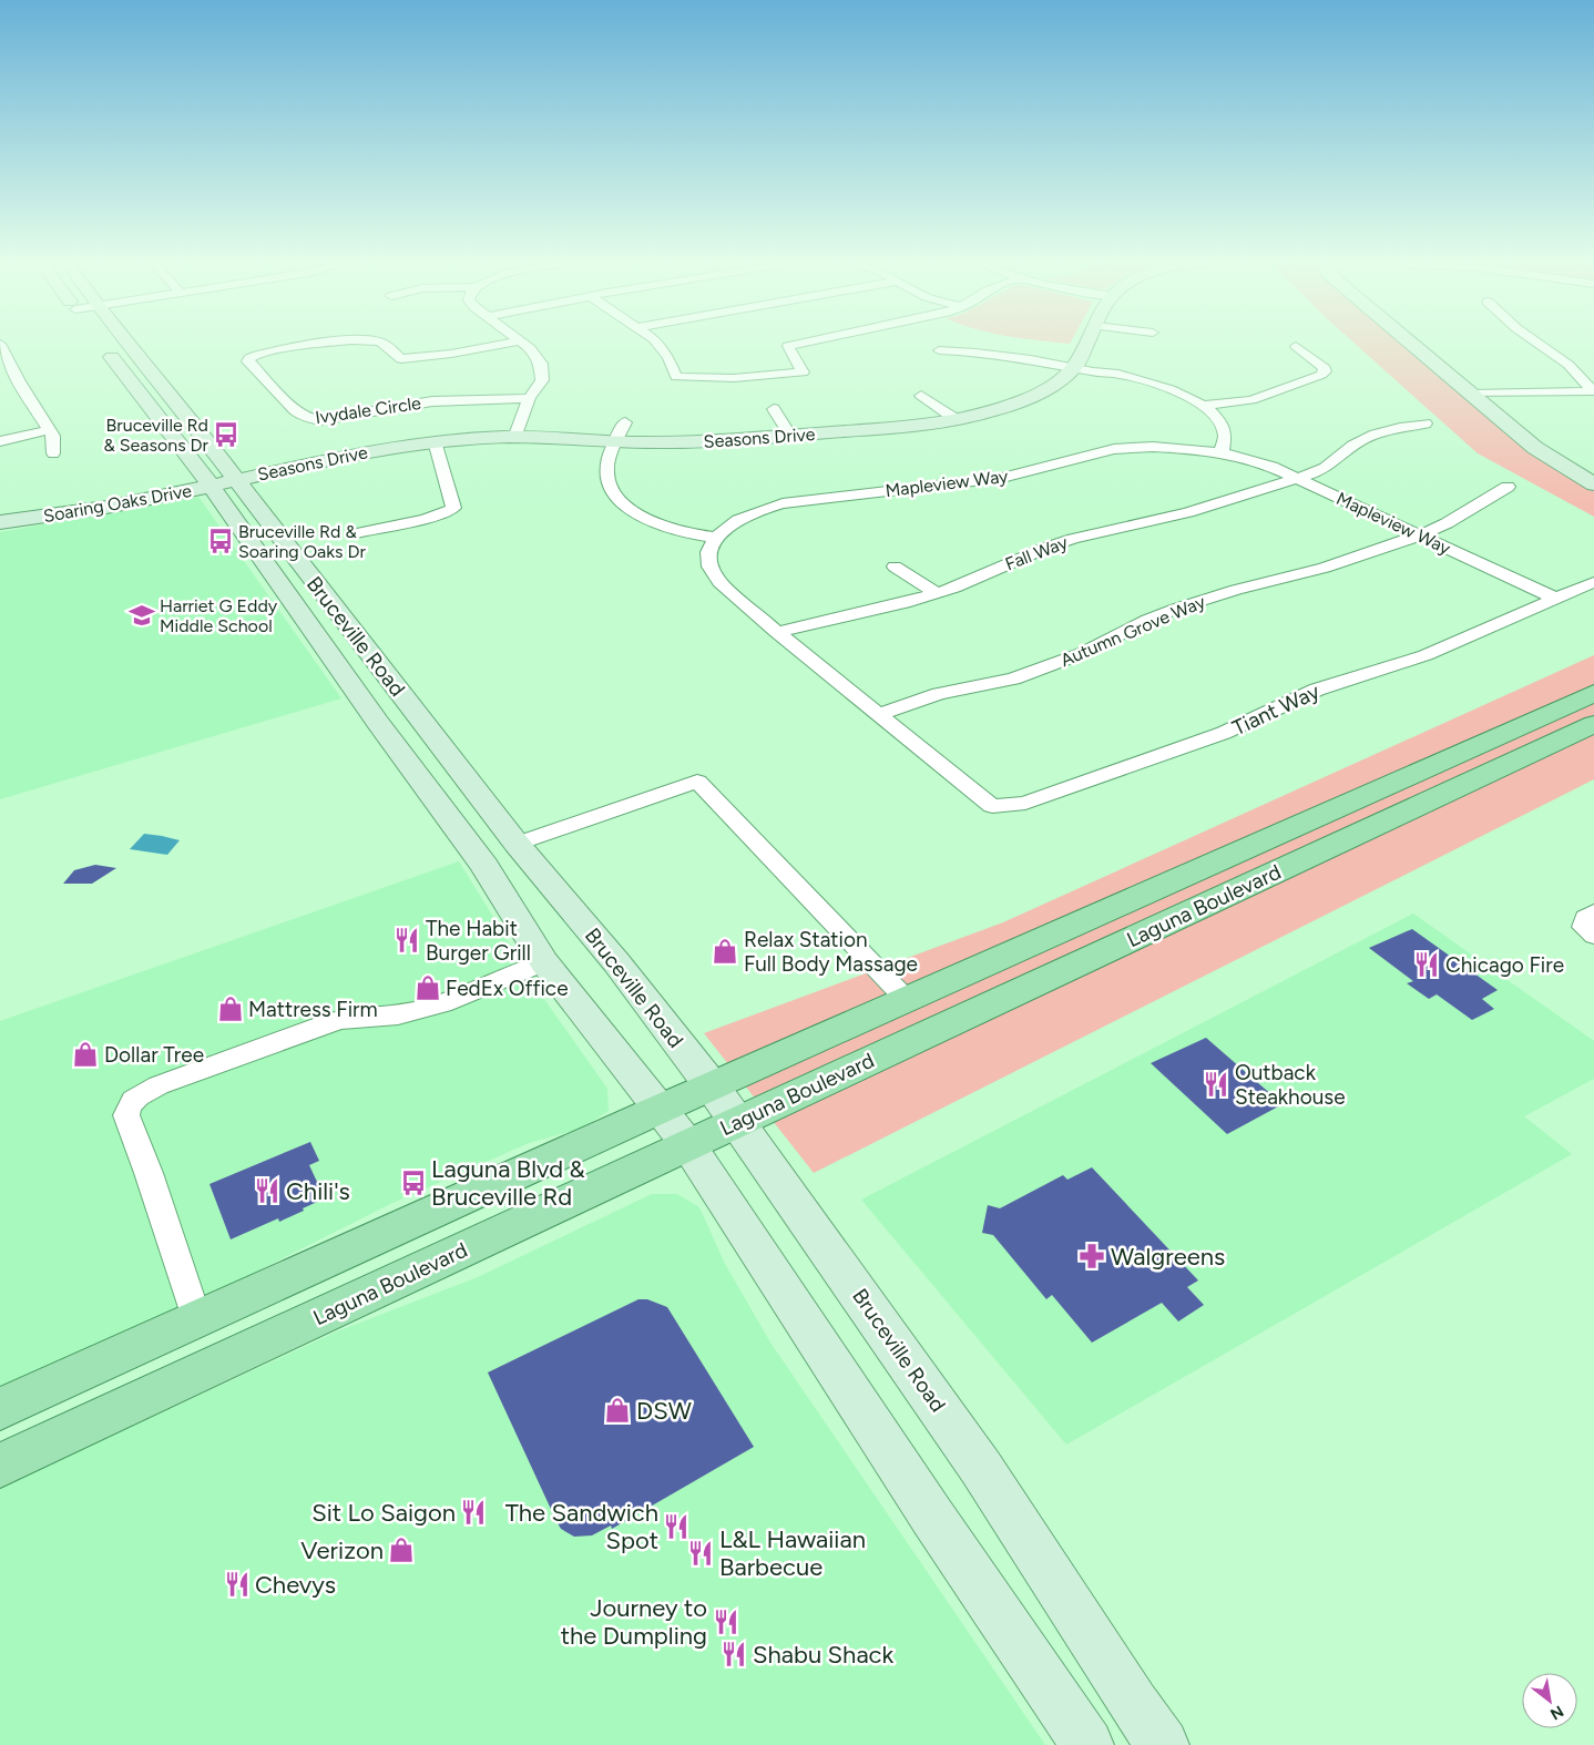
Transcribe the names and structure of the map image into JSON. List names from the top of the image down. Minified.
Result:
{"streets":{"main road":["Seasons Drive","Soaring Oaks Drive","Bruceville Road","Laguna Boulevard"],"street":["Ivydale Circle","Mapleview Way","Fall Way","Autumn Grove Way","Tiant Way"]},"crossings":[["Seasons Drive","Soaring Oaks Drive"],["Seasons Drive","Bruceville Road"],["Mapleview Way","Fall Way"],["Mapleview Way","Autumn Grove Way"],["Mapleview Way","Tiant Way"],["Soaring Oaks Drive","Bruceville Road"],["Autumn Grove Way","Tiant Way"],["Bruceville Road","Laguna Boulevard"]],"places":{"bus stop":["Bruceville Rd & Seasons Dr","Bruceville Rd & Soaring Oaks Dr","Laguna Blvd & Bruceville Rd"],"school or university":["Harriet G Eddy Middle School"],"restaurant":["The Habit Burger Grill","Chicago Fire","Outback Steakhouse","Chili's","Sit Lo Saigon","The Sandwich Spot","L&L Hawaiian Barbecue","Chevys","Journey to the Dumpling","Shabu Shack"],"shop":["Relax Station Full Body Massage","FedEx Office","Mattress Firm","Dollar Tree","DSW","Verizon"],"pharmacy":["Walgreens"]},"north":"bottom right"}
